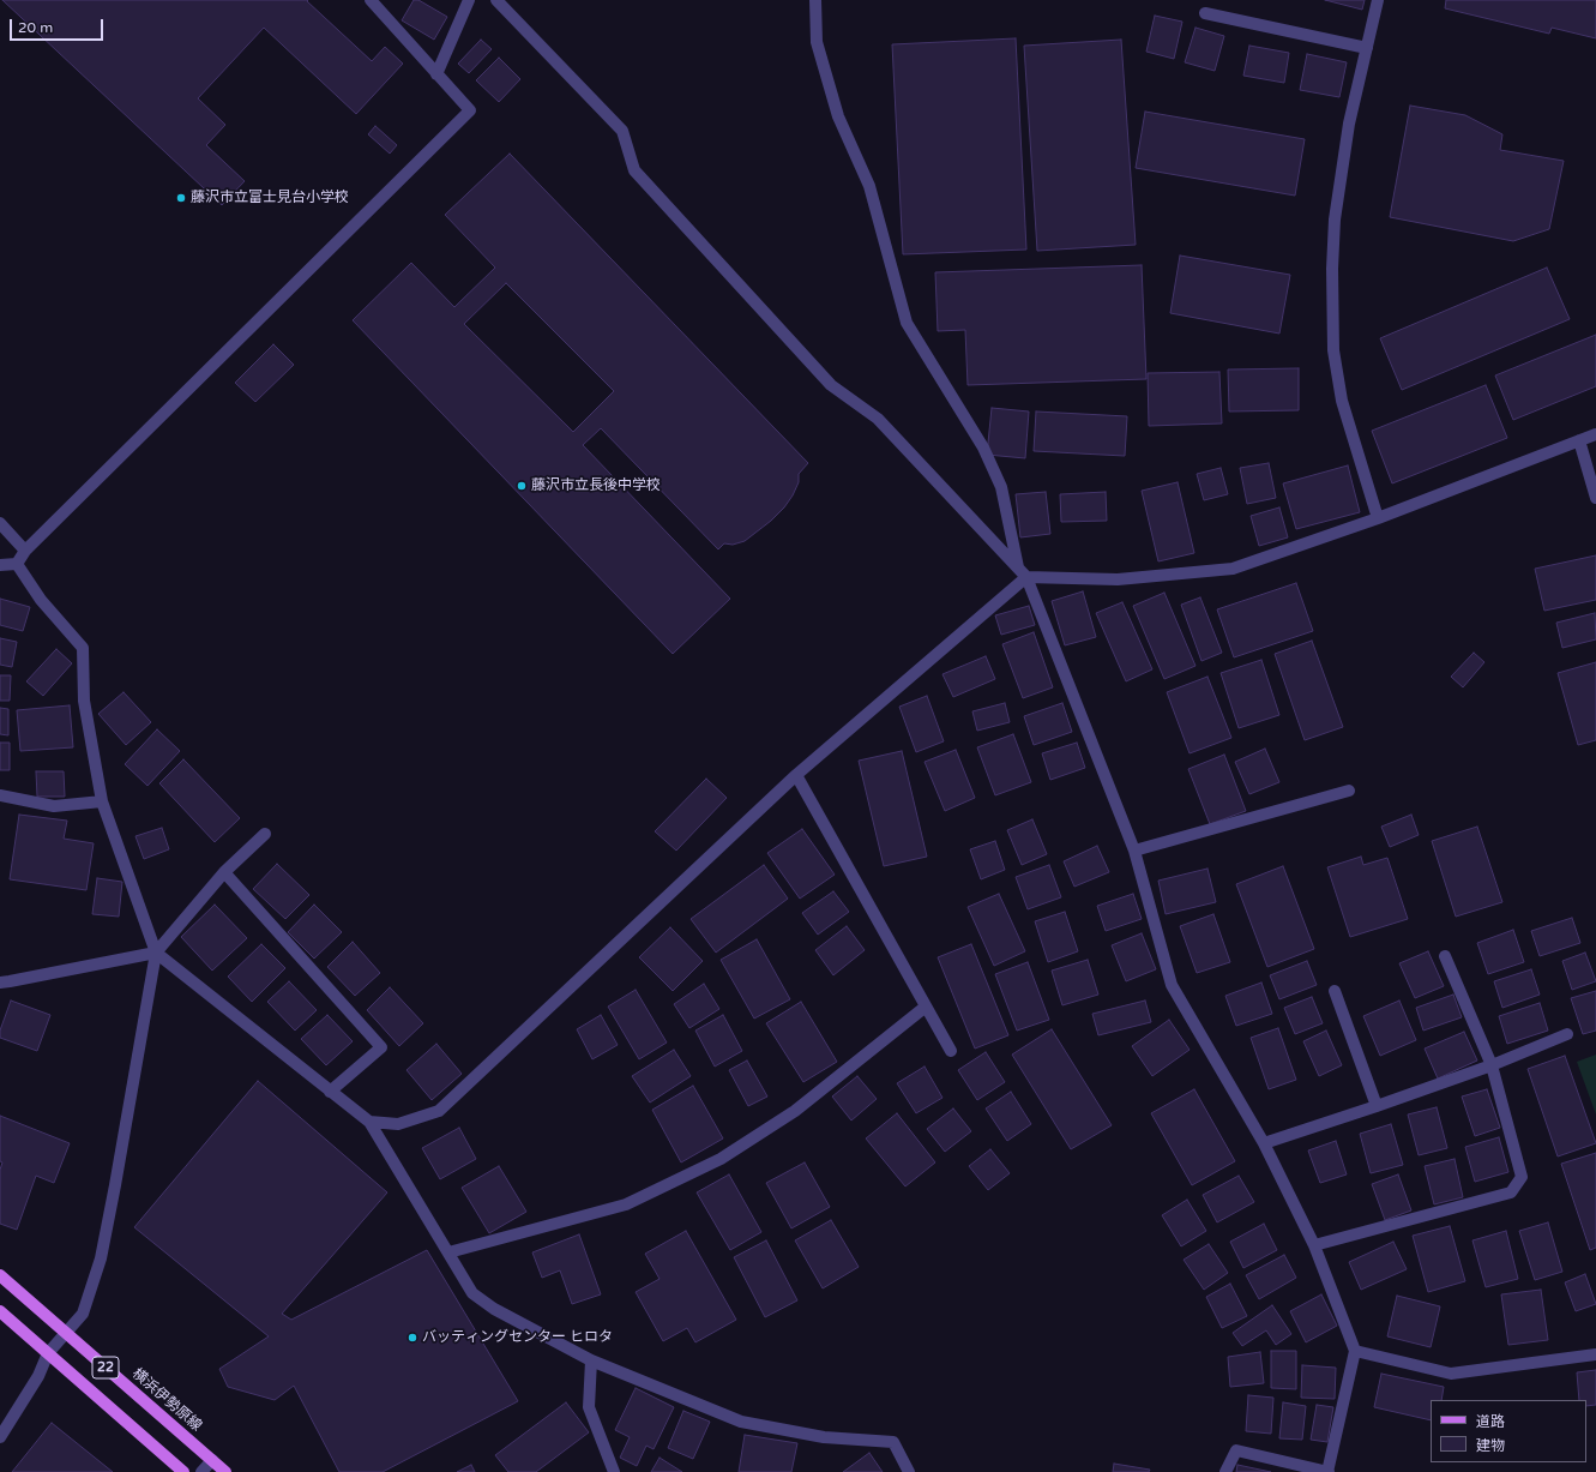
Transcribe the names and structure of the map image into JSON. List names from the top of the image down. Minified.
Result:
{"streets":{"main road":["22","横浜伊勢原線"]},"places":["藤沢市立富士見台小学校","藤沢市立長後中学校","バッティングセンター ヒロタ"],"legend":["道路","建物"],"scale_bar":"20 m"}
